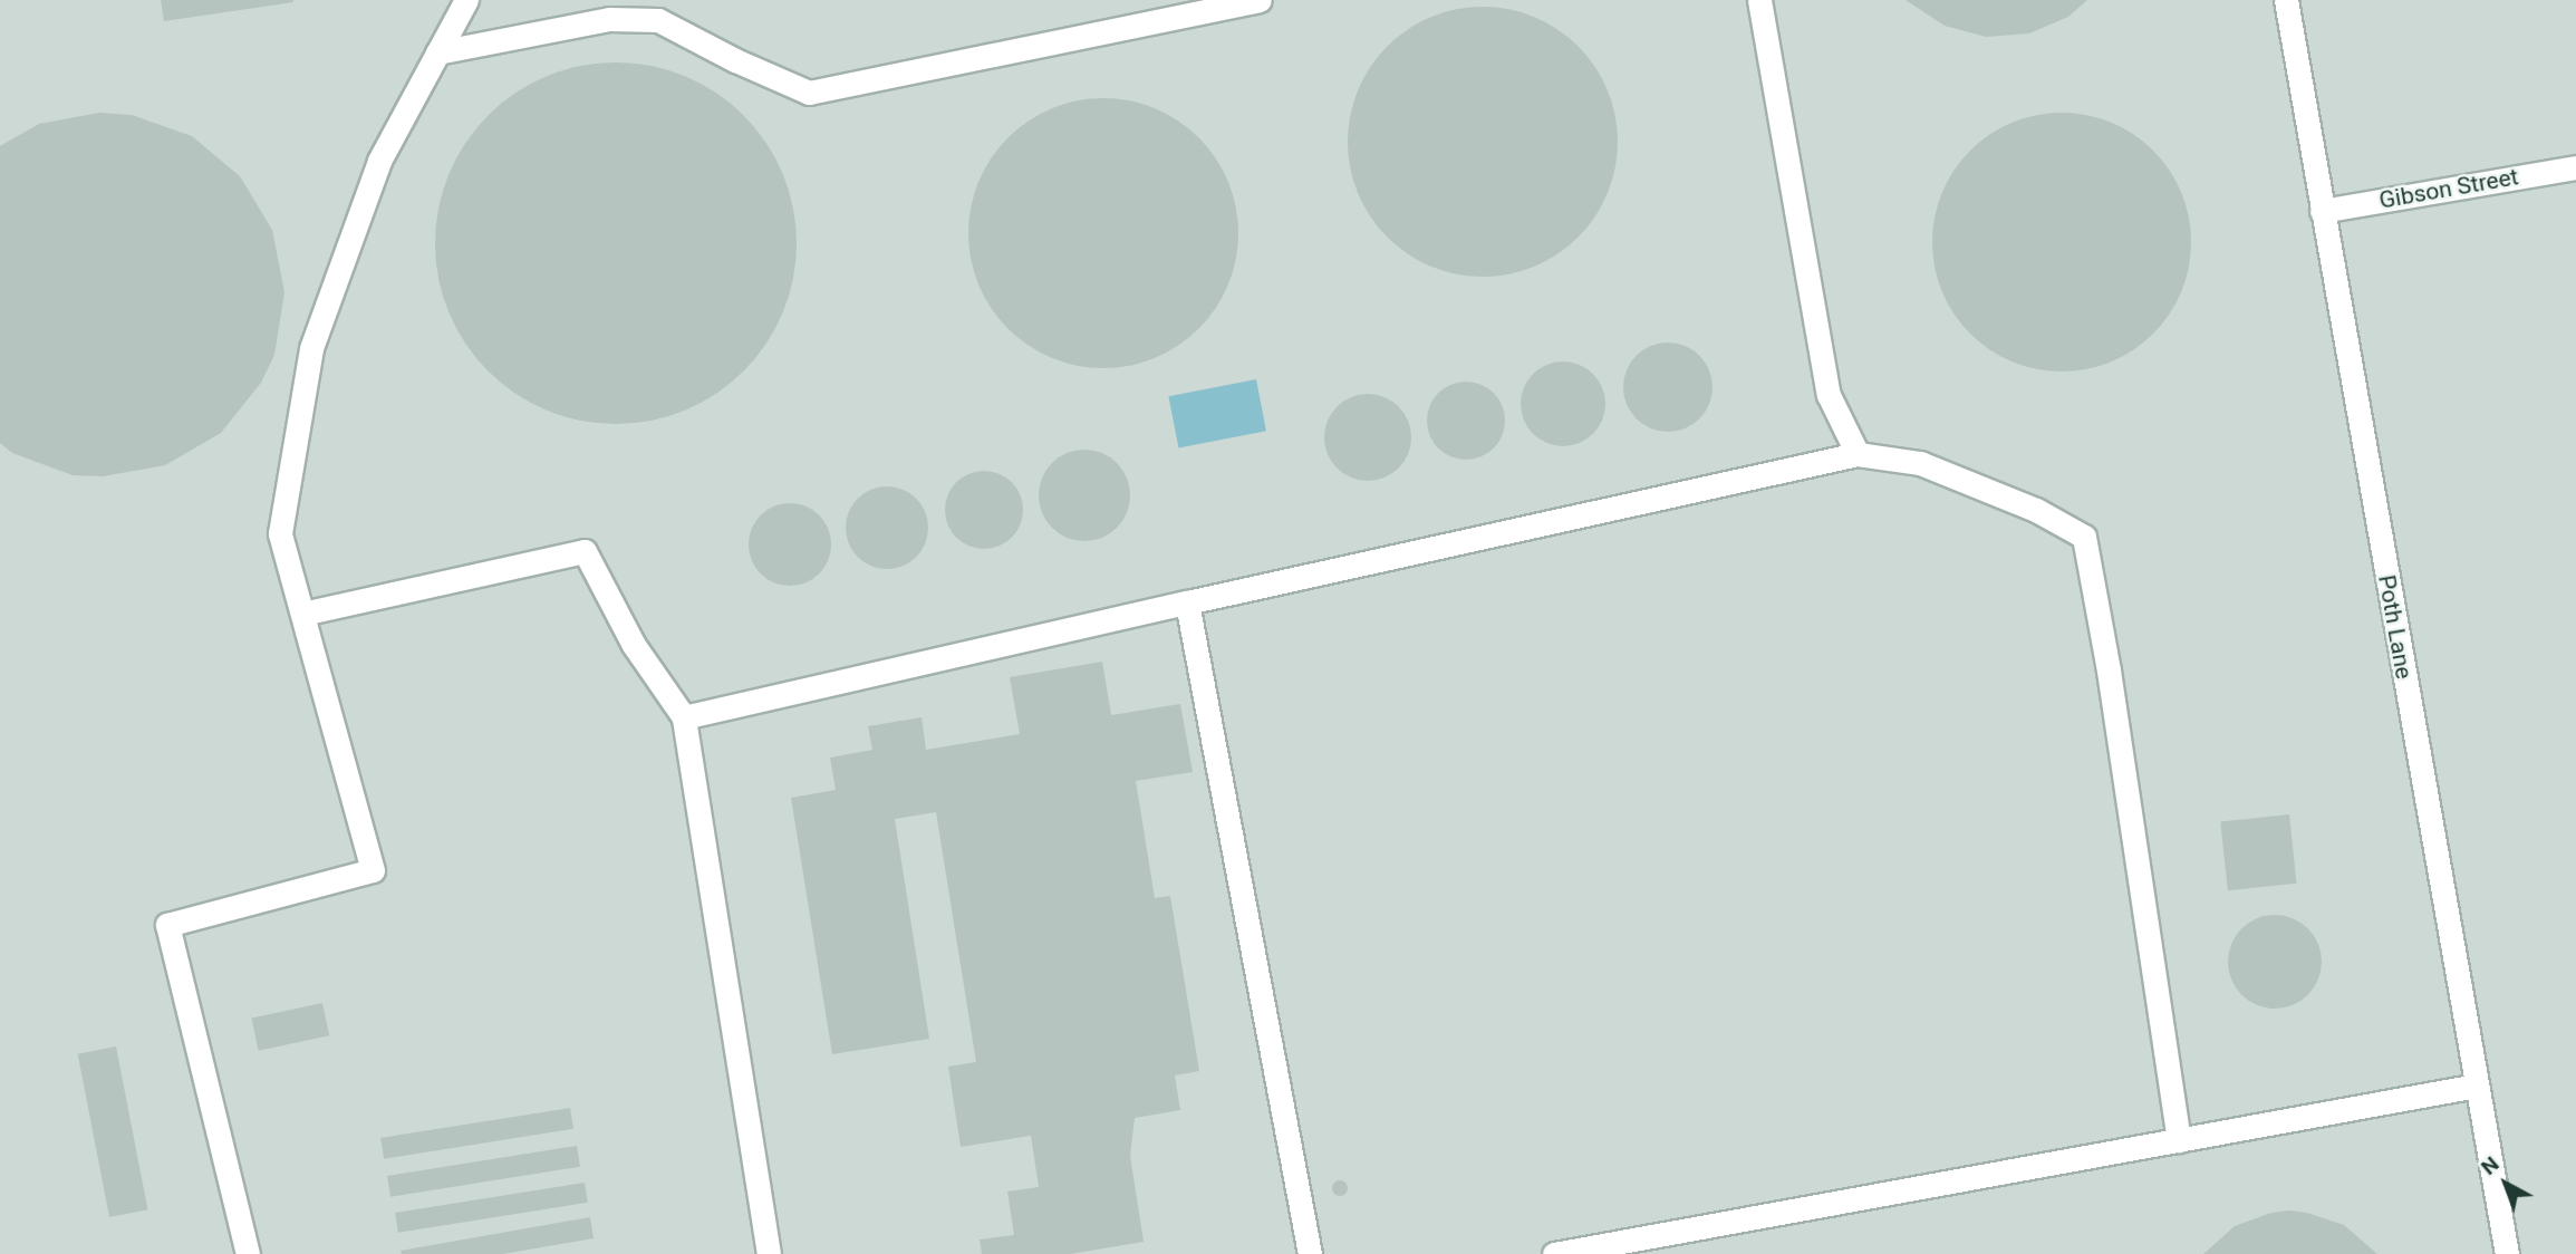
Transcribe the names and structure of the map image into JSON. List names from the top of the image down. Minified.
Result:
{"streets":{"street":["Gibson Street","Poth Lane"]},"crossings":[["Gibson Street","Poth Lane"]],"north":"top left"}
